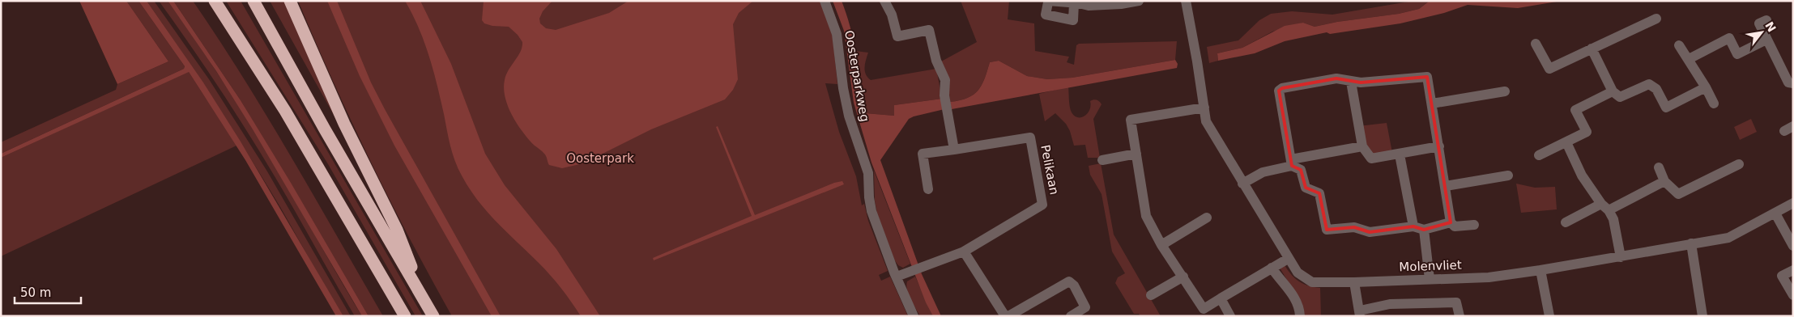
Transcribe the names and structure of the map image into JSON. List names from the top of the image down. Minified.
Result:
{"streets":{"street":["Oosterparkweg","Pelikaan","Molenvliet"]},"crossings":[["Oosterparkweg","Pelikaan"]],"parks":["Oosterpark"],"scale_bar":"50 m","north":"top right"}
